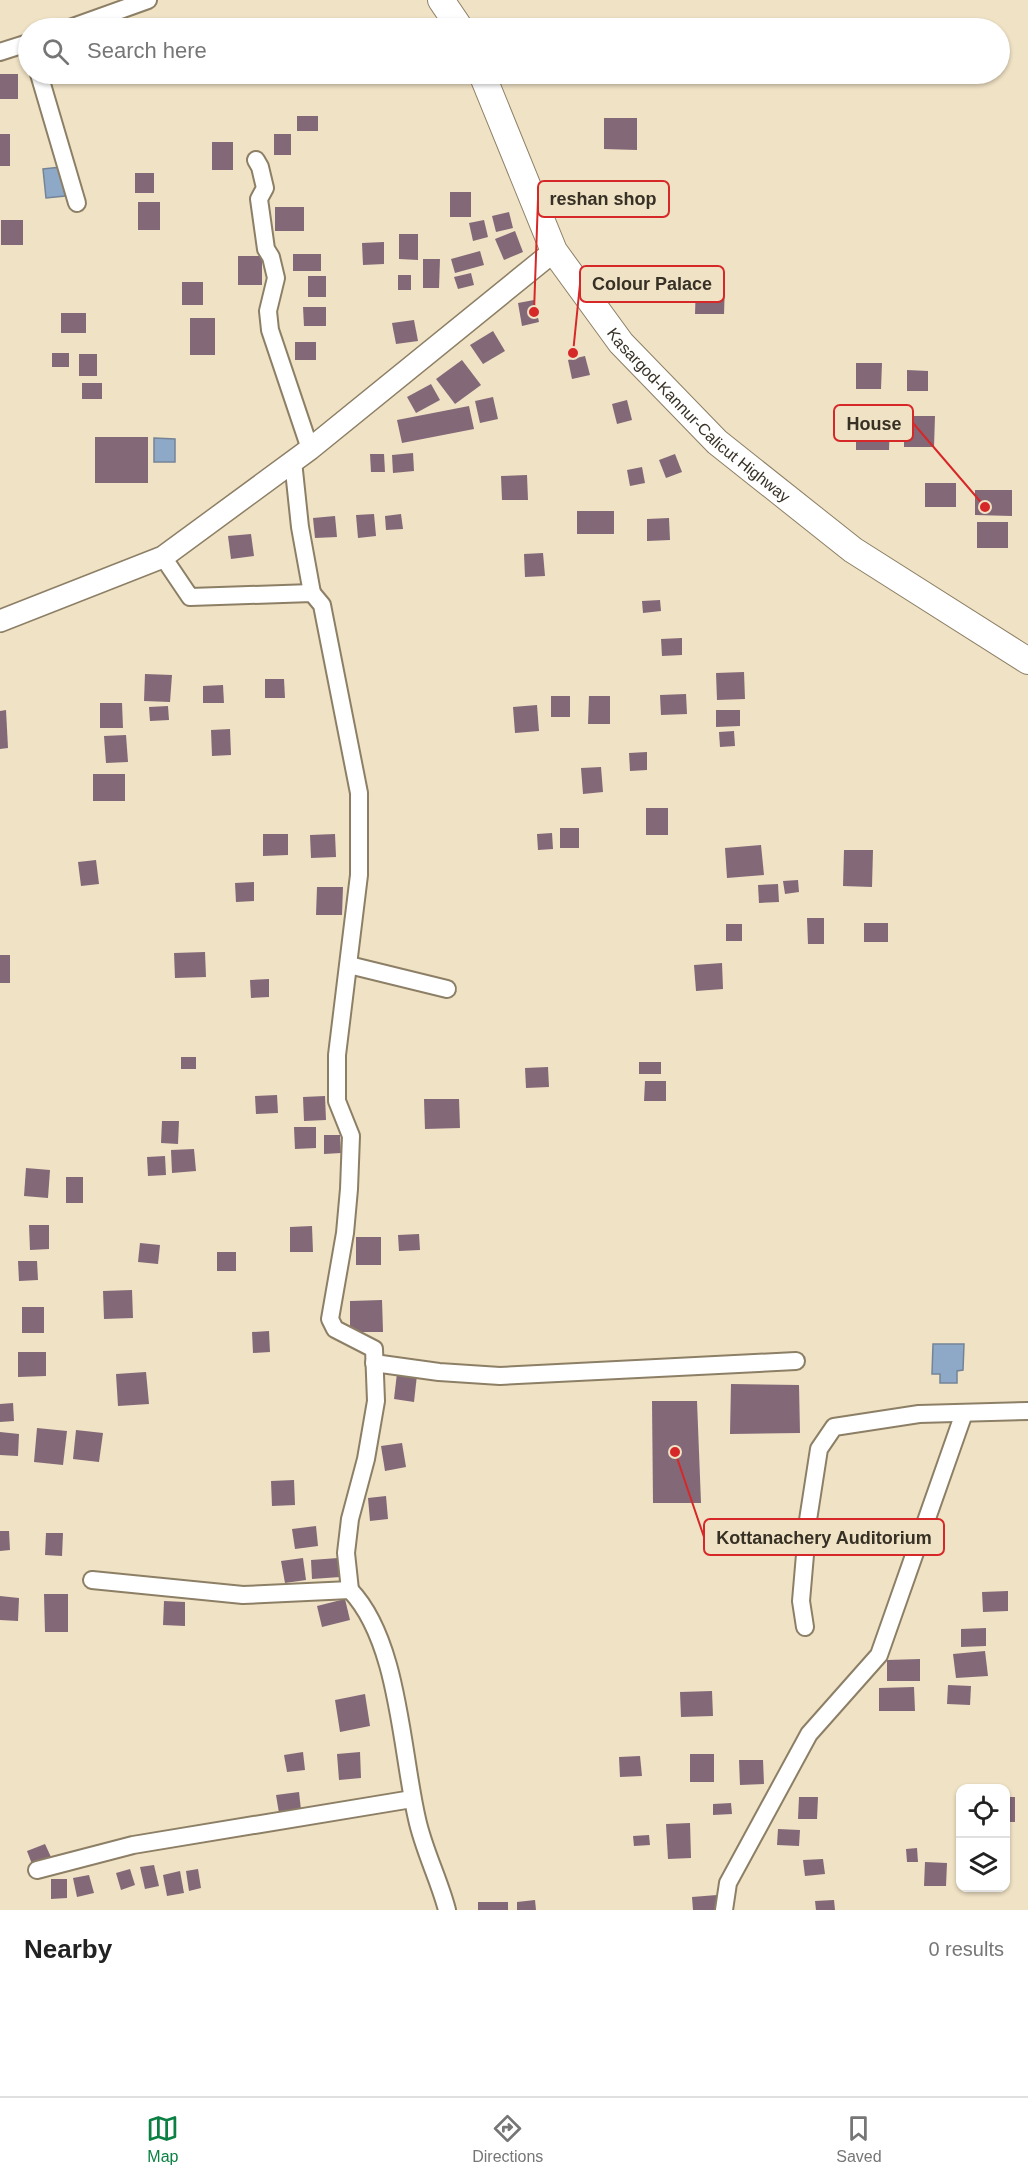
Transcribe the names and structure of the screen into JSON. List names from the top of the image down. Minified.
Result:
{"streets":{"highway":["Kasargod-Kannur-Calicut Highway"]},"places":["reshan shop","Colour Palace","House","Kottanachery Auditorium"],"page":{"search":"Search here","heading":["Nearby","0 results"],"nav":["Map","Directions","Saved"]}}
